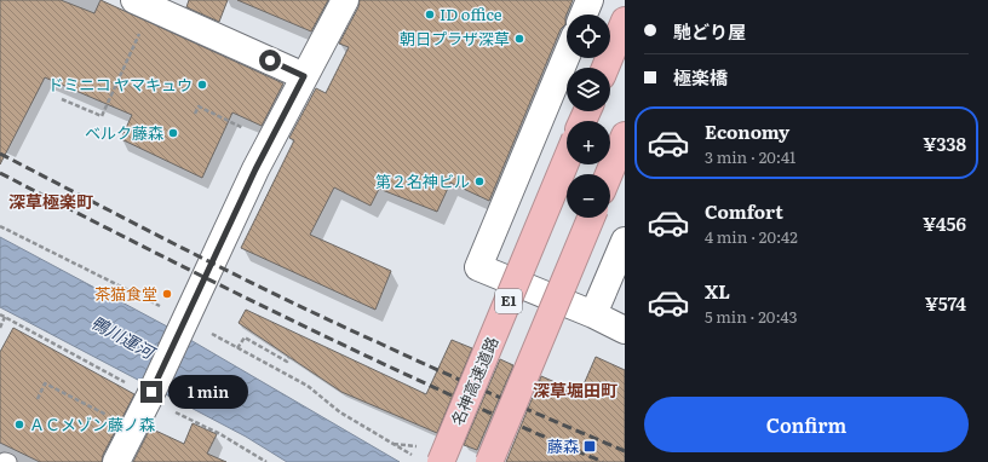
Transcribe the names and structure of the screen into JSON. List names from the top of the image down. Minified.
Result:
{"streets":{"highway":["E1","名神高速道路"]},"districts":["深草極楽町","深草堀田町"],"water":["鴨川運河"],"places":{"other":["ID office","朝日プラザ深草","ドミニコ ヤマキュウ","ベルク藤森","第２名神ビル","茶猫食堂","ＡＣメゾン藤ノ森"],"transit":["藤森"]},"page":{"banner":["馳どり屋","極楽橋"],"map_buttons":["+","−"],"list":[{"name":"Economy","note":"3 min · 20:41","value":"¥338"},{"name":"Comfort","note":"4 min · 20:42","value":"¥456"},{"name":"XL","note":"5 min · 20:43","value":"¥574"}],"bubble":"1 min","buttons":"Confirm"}}
